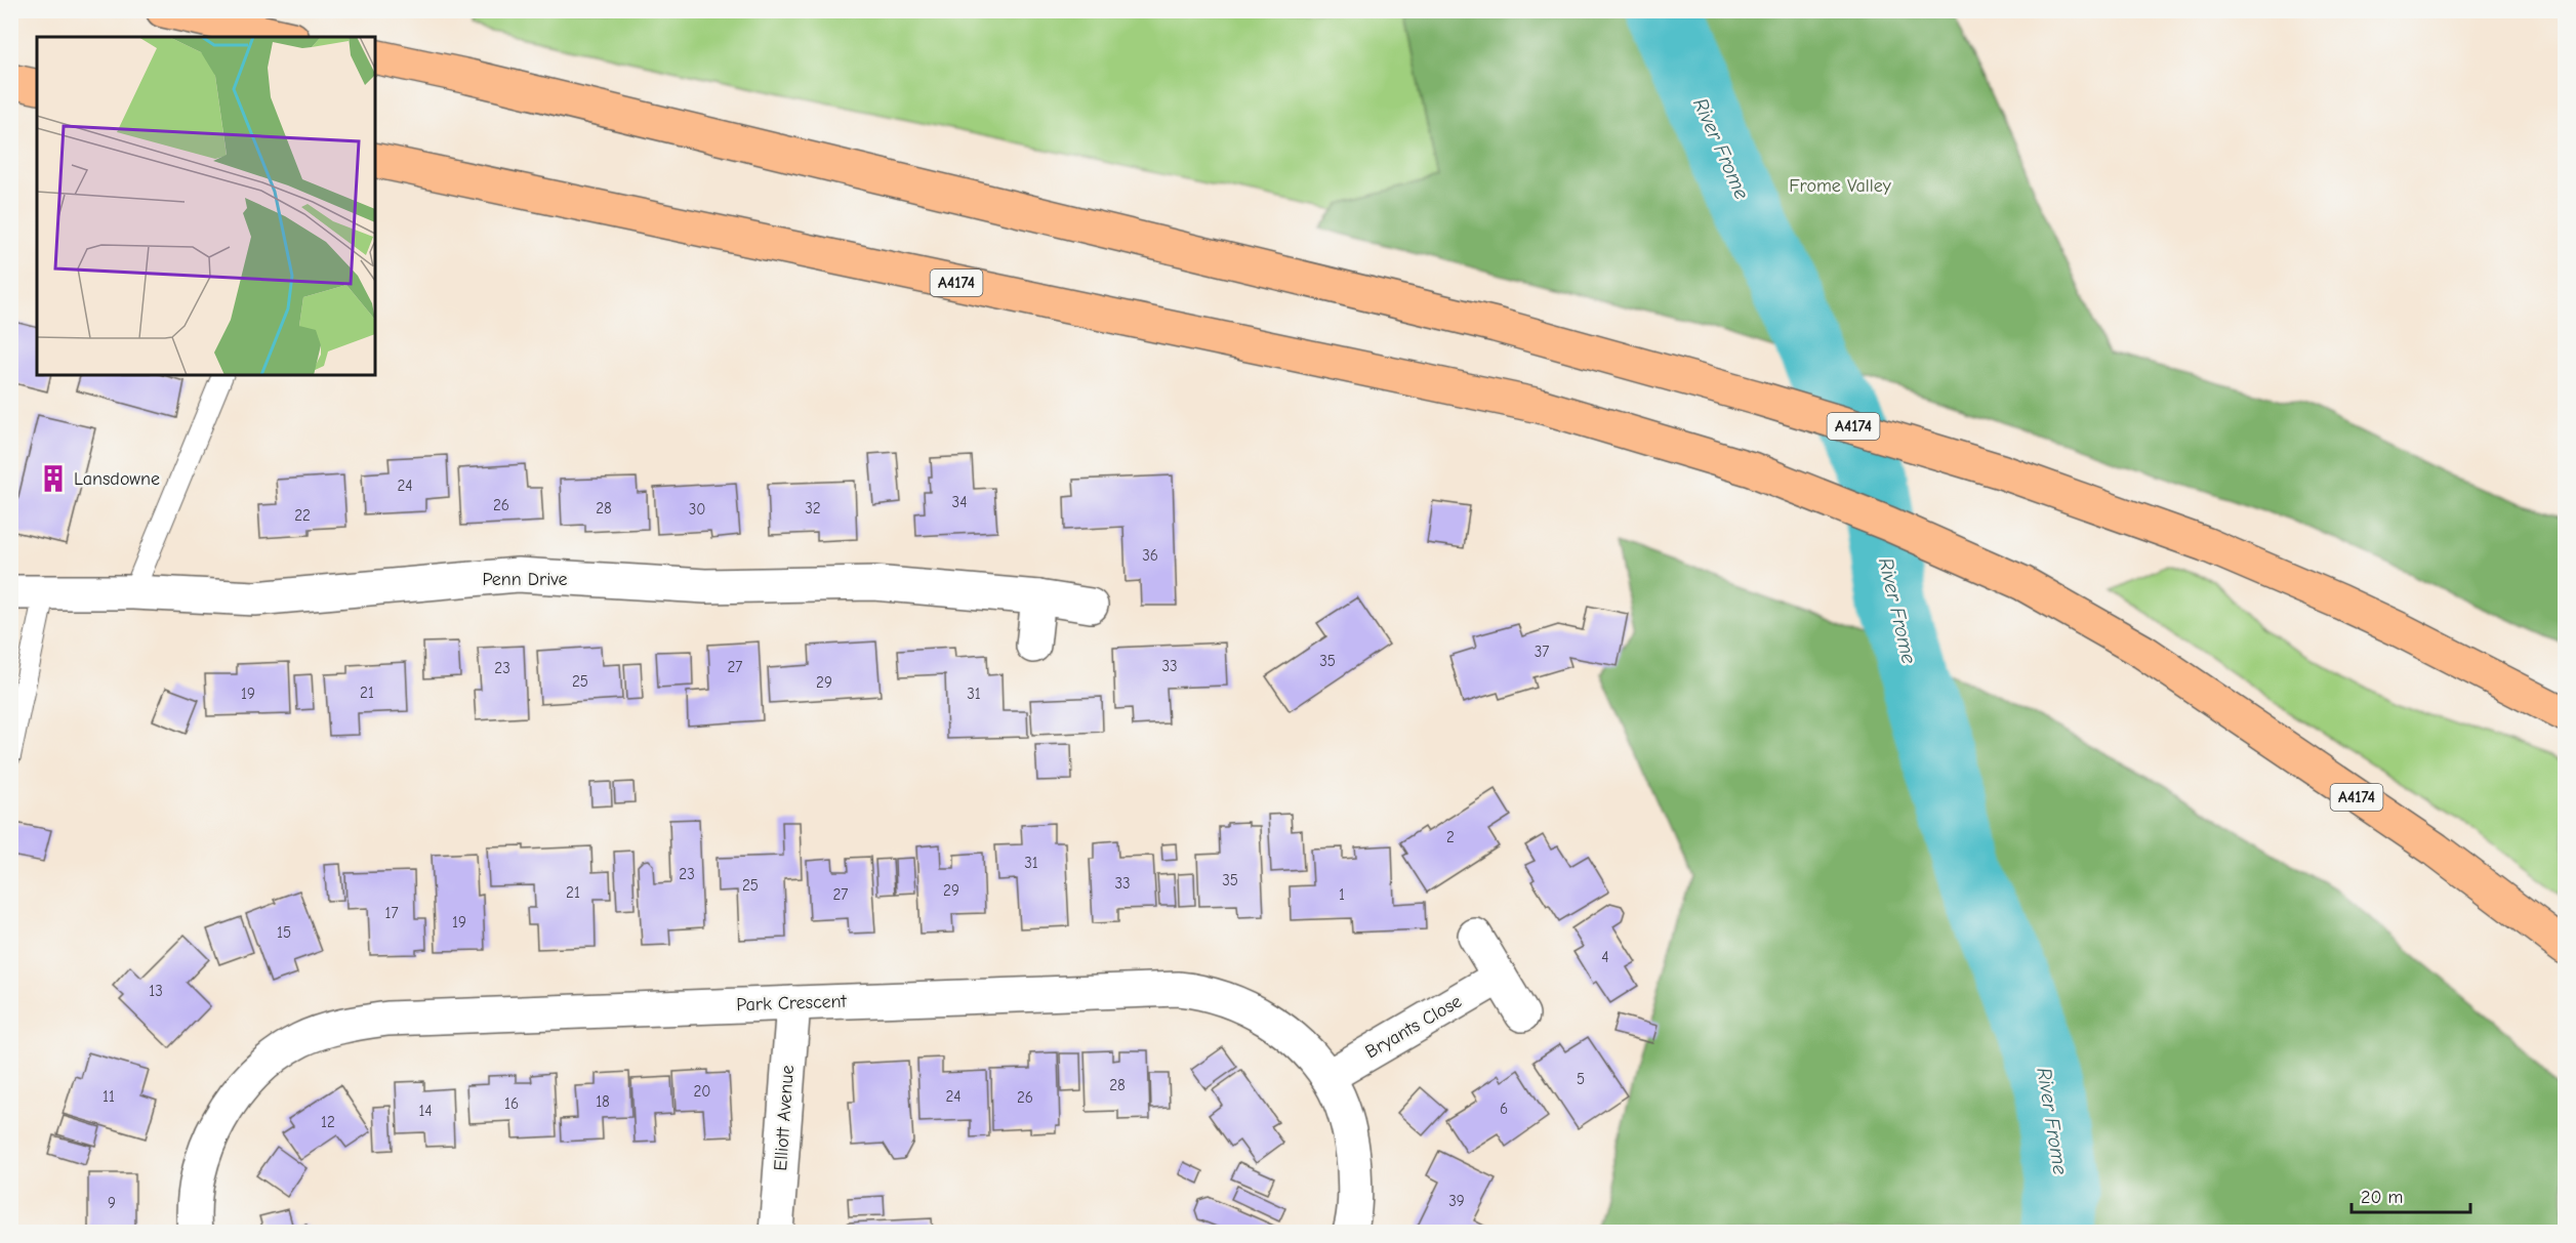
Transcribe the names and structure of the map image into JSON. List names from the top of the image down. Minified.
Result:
{"streets":{"highway":["A4174"],"street":["Penn Drive","Park Crescent","Bryants Close","Elliott Avenue"]},"crossings":[["Park Crescent","Bryants Close"],["Park Crescent","Elliott Avenue"]],"water":["River Frome"],"parks":["Frome Valley"],"places":{"building":["Lansdowne"]},"house_numbers":["24","34","26","28","32","30","22","36","37","35","33","27","23","25","29","21","19","31","2","31","23","35","33","25","29","21","27","1","17","19","15","4","13","5","28","20","11","24","26","18","16","6","14","12","39","9"],"scale_bar":"20 m"}
